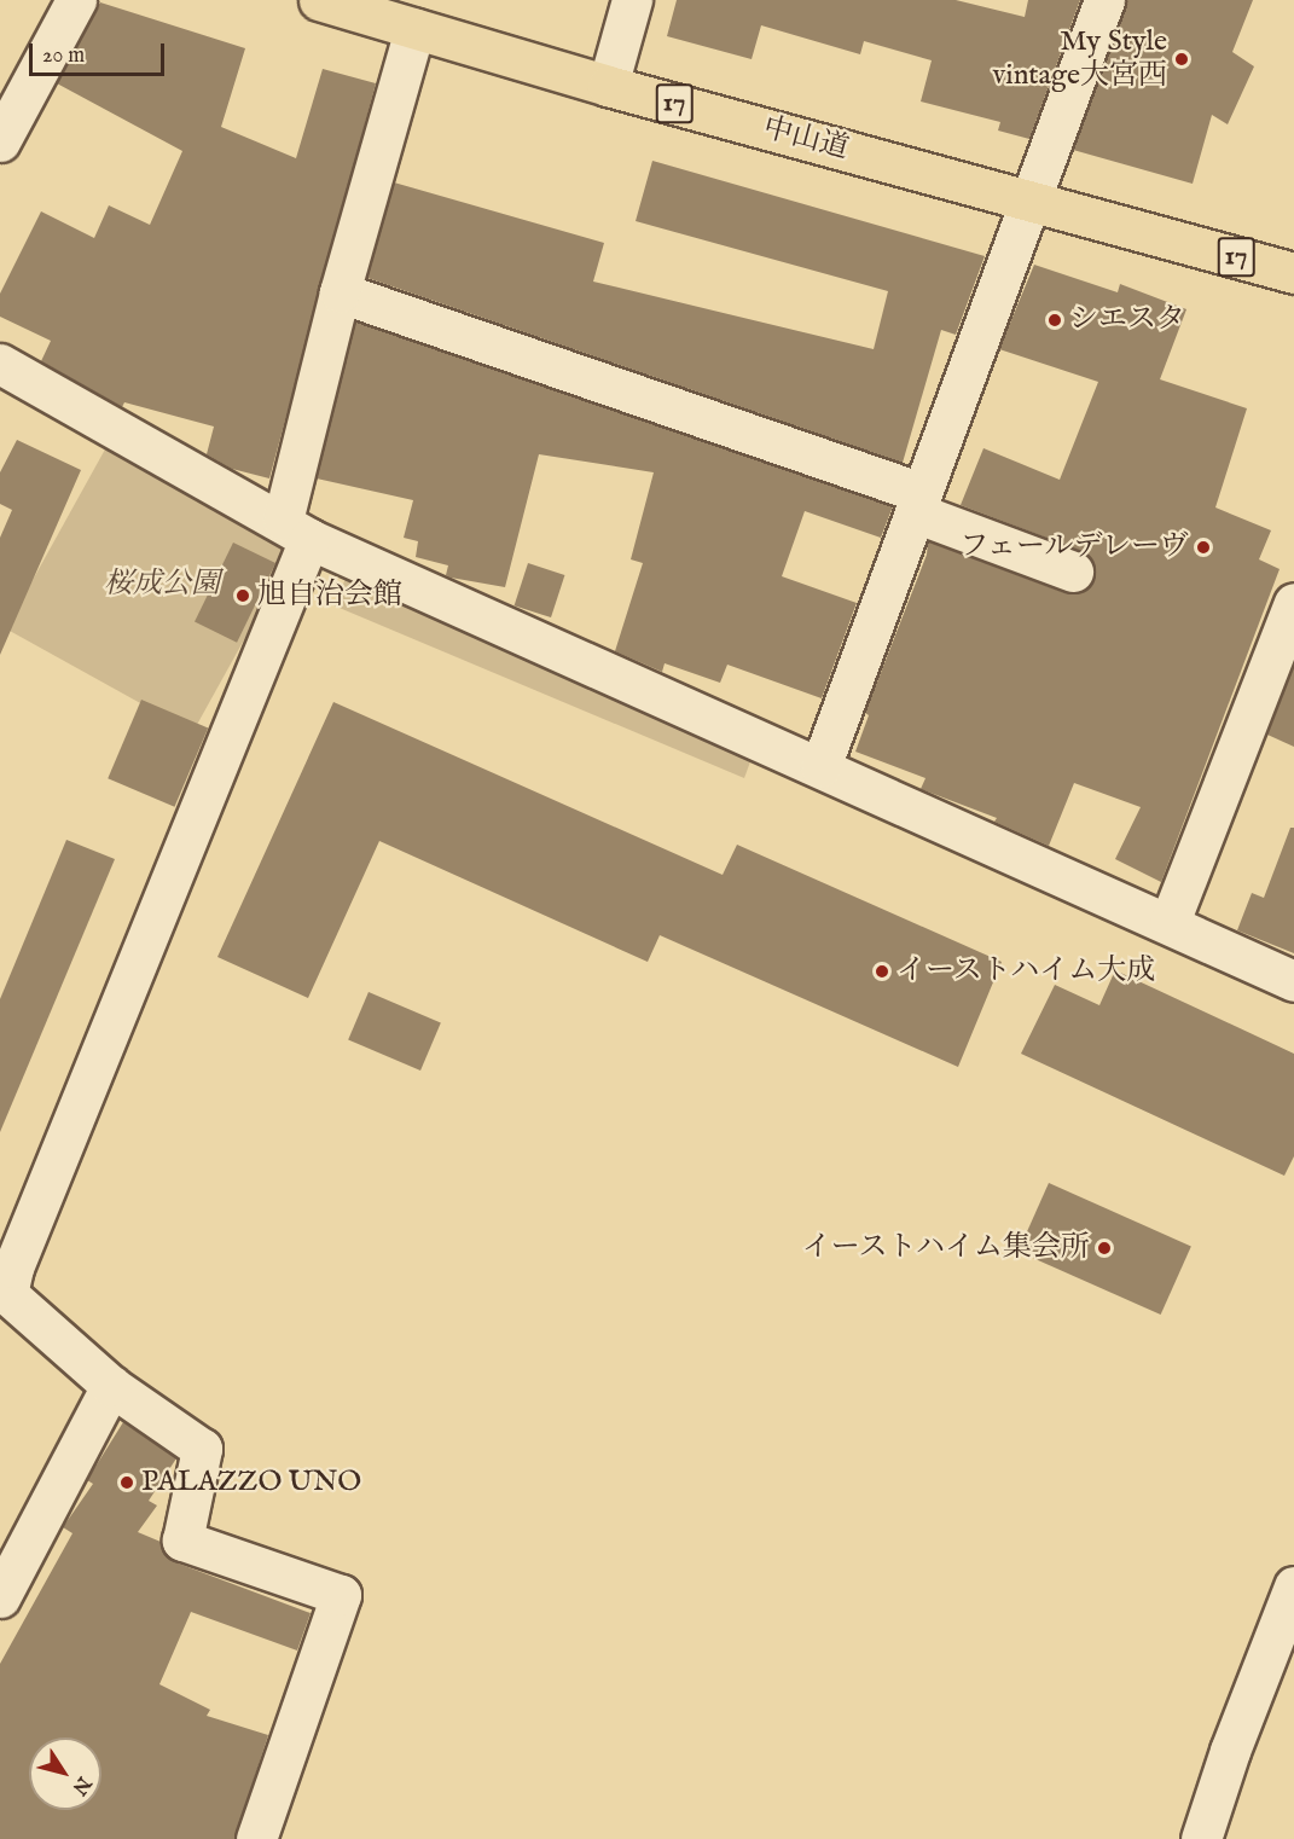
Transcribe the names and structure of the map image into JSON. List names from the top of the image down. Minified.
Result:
{"streets":{"highway":["17","中山道"]},"parks":["桜成公園"],"places":["My Style vintage大宮西","シエスタ","フェールデレーヴ","旭自治会館","イーストハイム大成","イーストハイム集会所","PALAZZO UNO"],"scale_bar":"20 m","north":"bottom right"}
